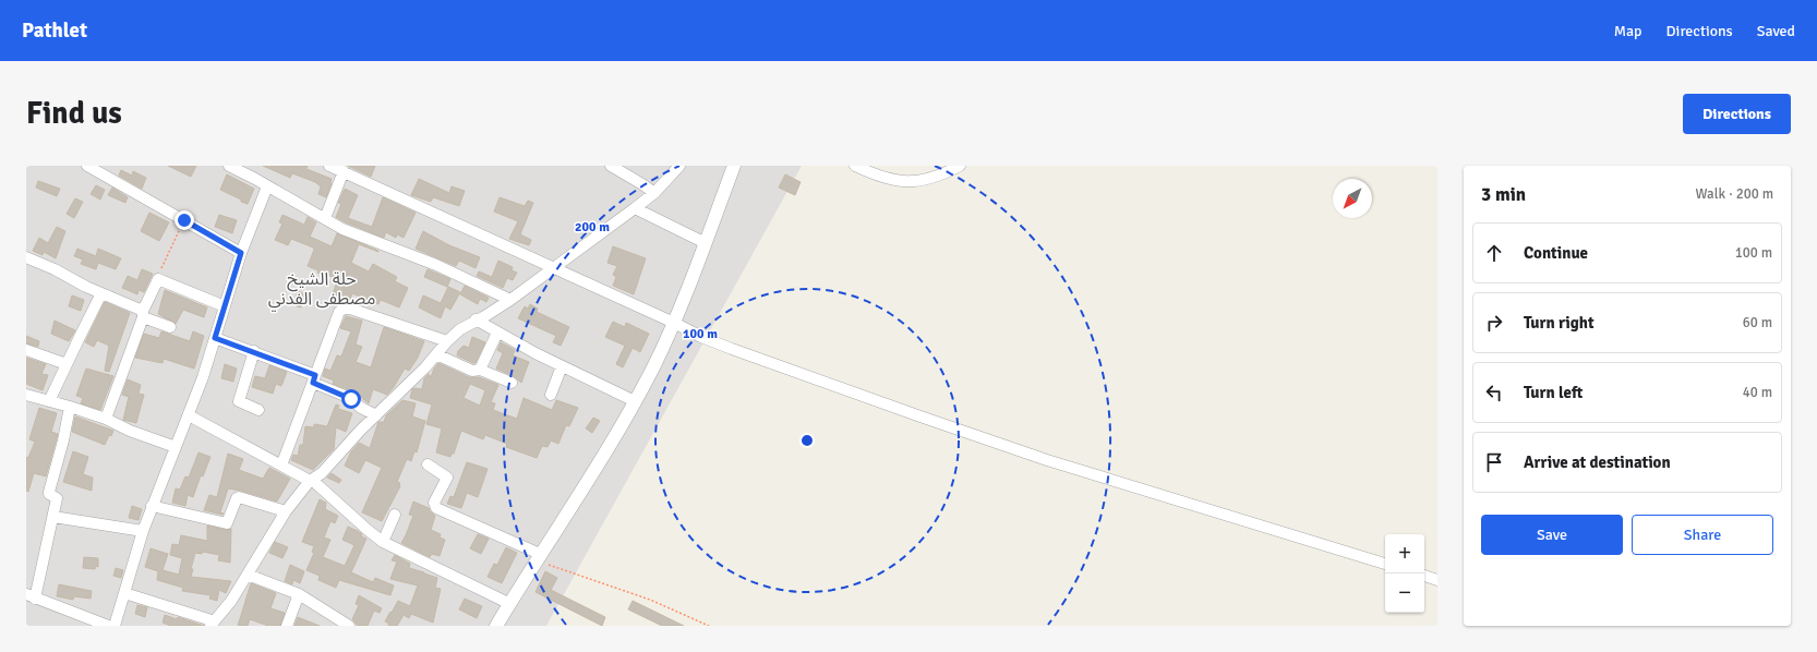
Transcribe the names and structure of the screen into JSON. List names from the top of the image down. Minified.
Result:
{"districts":["حلة الشيخ مصطفى الفدني"],"north":"bottom left","page":{"header":"Pathlet","nav":["Map","Directions","Saved"],"buttons":["Directions",["Save","Share"]],"title":"Find us","heading":["3 min","Walk · 200 m"],"list":[["Continue","100 m"],["Turn right","60 m"],["Turn left","40 m"],"Arrive at destination"],"map_buttons":["+","−"]},"rings":["200 m","100 m"]}
